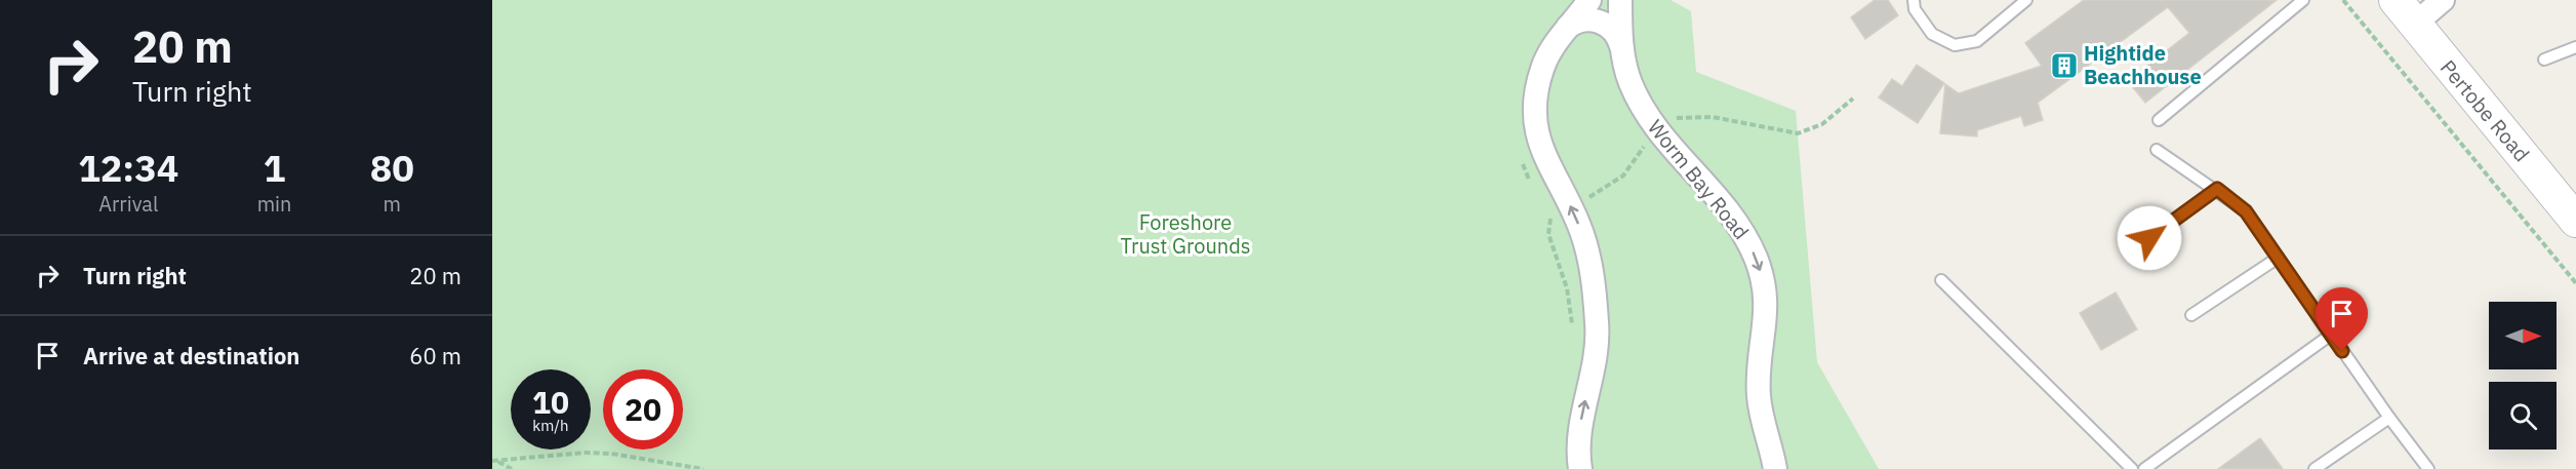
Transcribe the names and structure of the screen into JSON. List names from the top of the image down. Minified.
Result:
{"streets":{"street":["Pertobe Road","Worm Bay Road"]},"parks":["Foreshore Trust Grounds"],"places":{"building":["Hightide Beachhouse"]},"north":"right","page":{"turn":["20 m","Turn right"],"eta":["12:34","Arrival","1","min","80","m"],"list":[{"name":"Turn right","value":"20 m"},{"name":"Arrive at destination","value":"60 m"}],"speed":"10 km/h","limit":"20"}}
